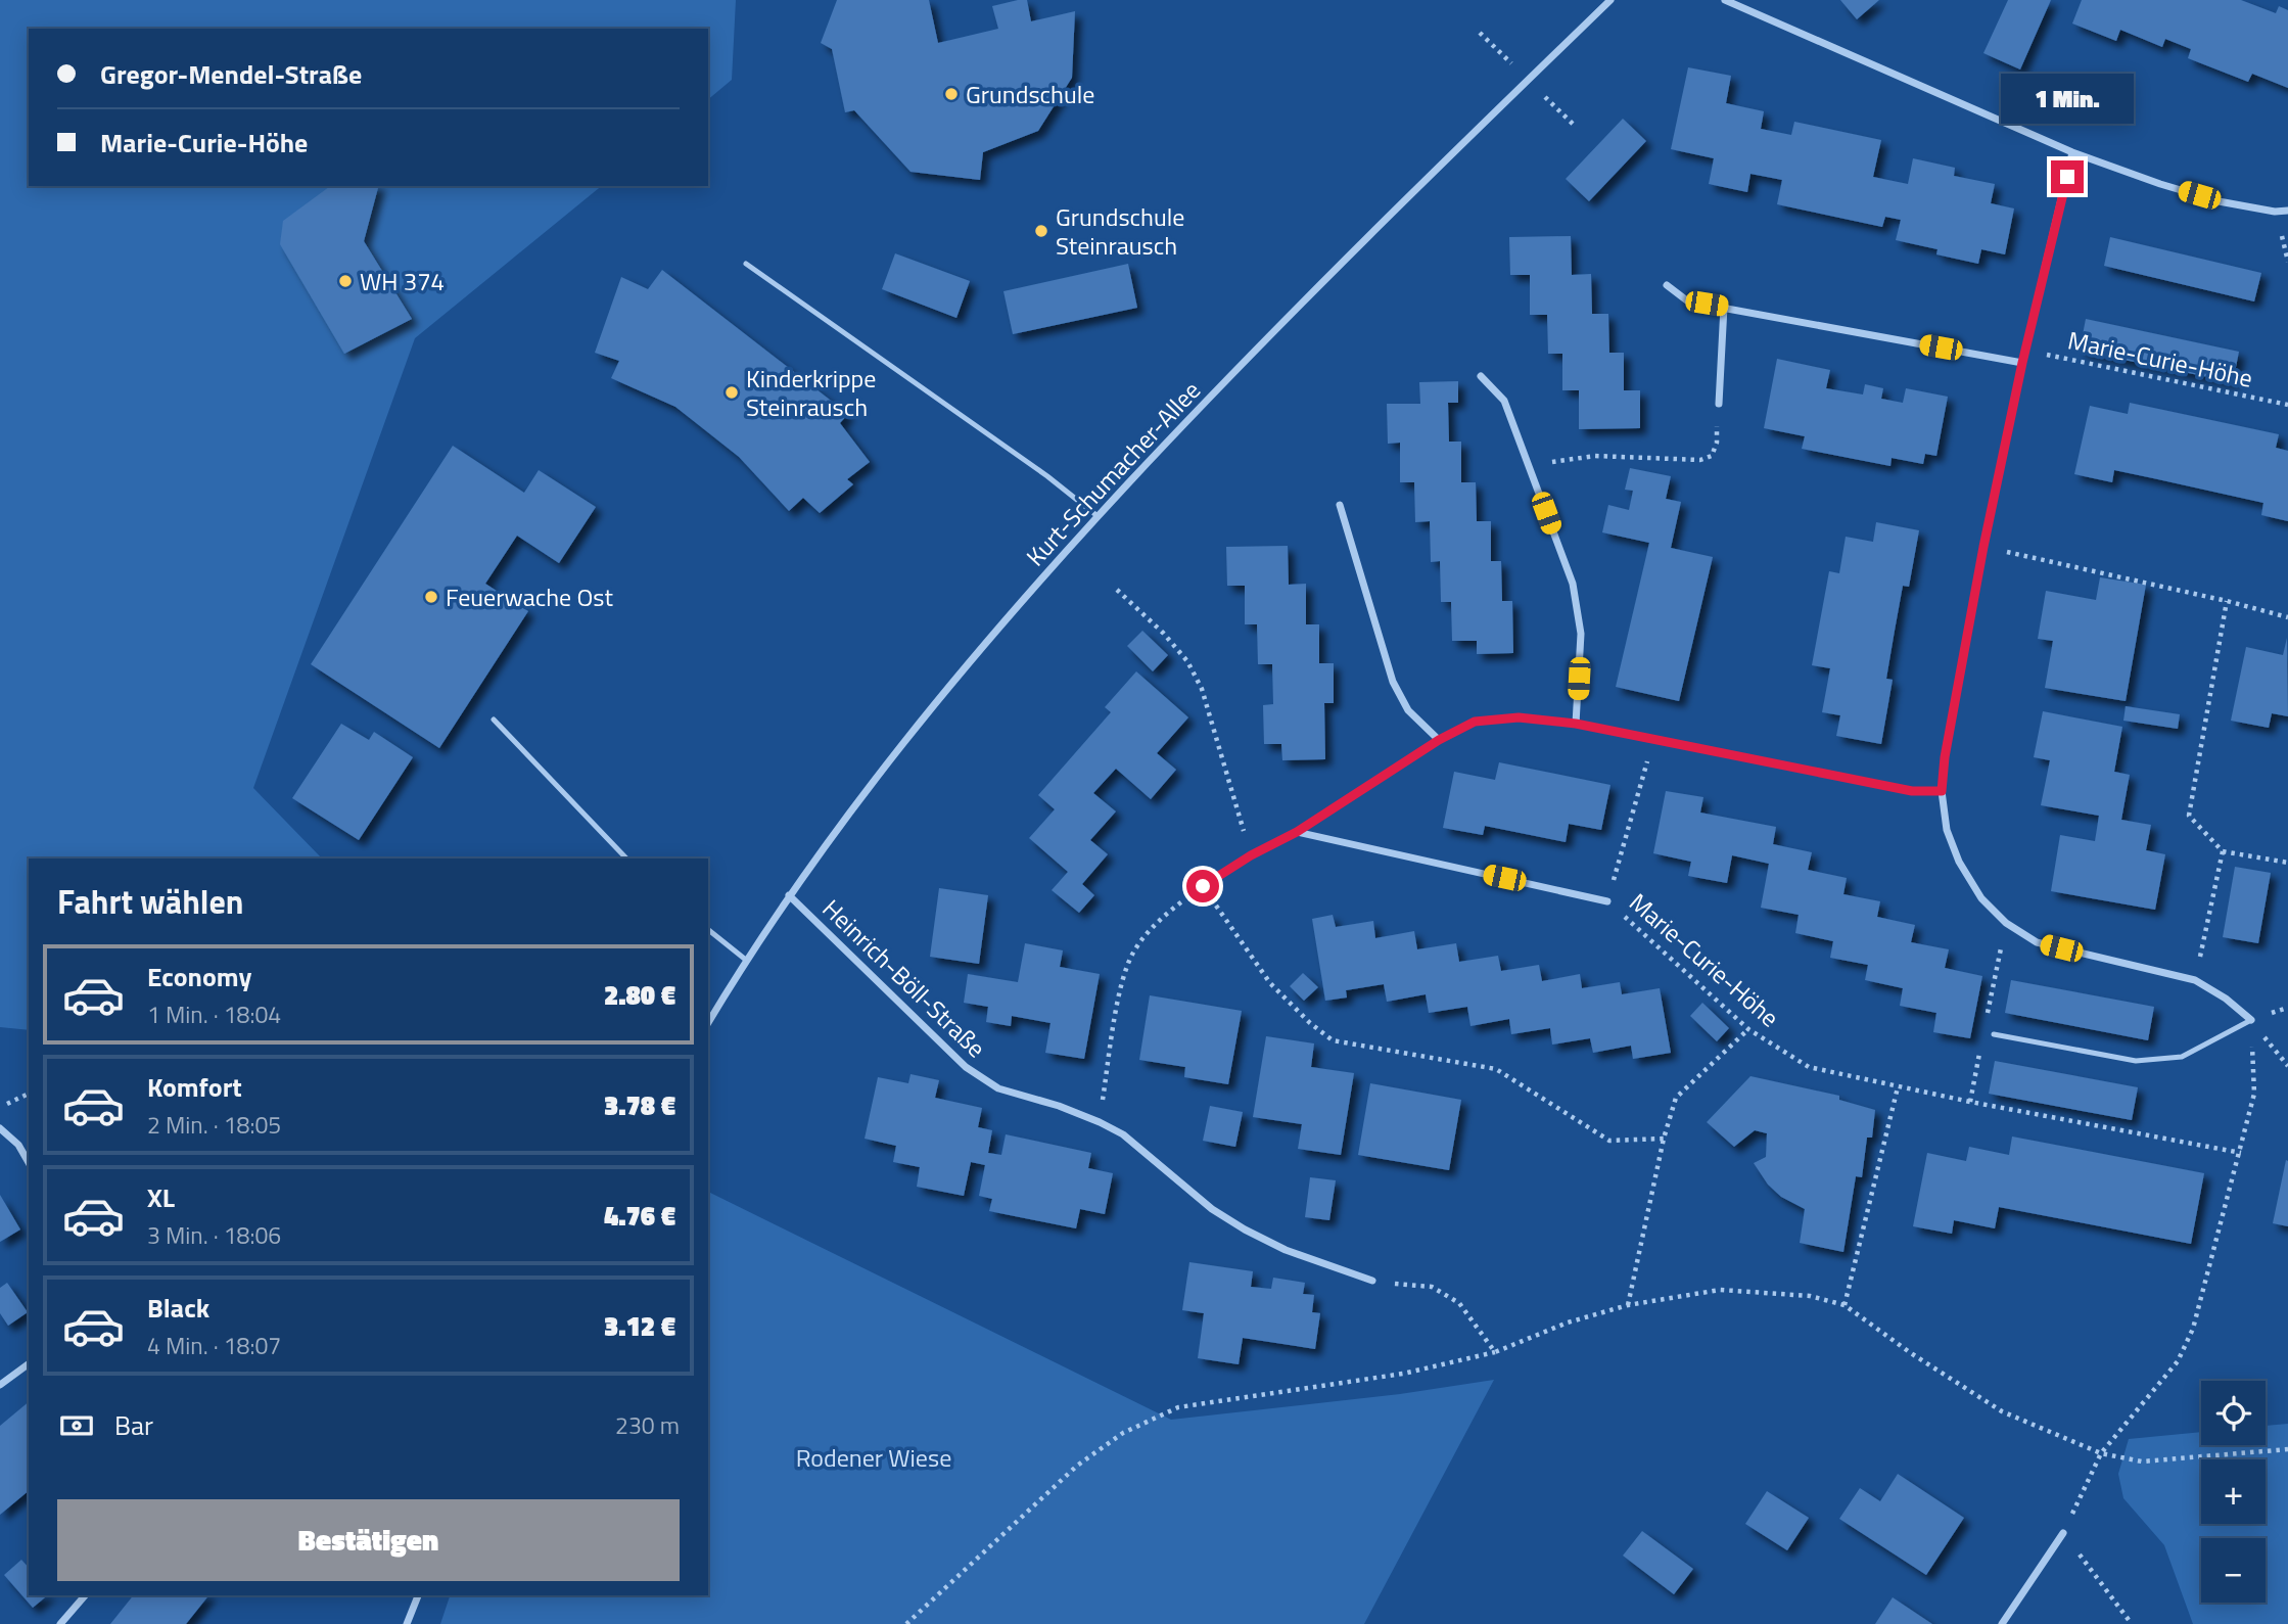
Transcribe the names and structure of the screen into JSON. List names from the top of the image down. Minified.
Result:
{"streets":{"street":["Kurt-Schumacher-Allee","Heinrich-Böll-Straße"],"path":["Marie-Curie-Höhe"]},"crossings":[["Kurt-Schumacher-Allee","Heinrich-Böll-Straße"]],"parks":["Rodener Wiese"],"places":["Grundschule","Grundschule Steinrausch","WH 374","Kinderkrippe Steinrausch","Feuerwache Ost"],"page":{"banner":["Gregor-Mendel-Straße","Marie-Curie-Höhe"],"bubble":"1 Min.","heading":"Fahrt wählen","list":[{"name":"Economy","note":"1 Min. · 18:04","value":"2.80 €"},{"name":"Komfort","note":"2 Min. · 18:05","value":"3.78 €"},{"name":"XL","note":"3 Min. · 18:06","value":"4.76 €"},{"name":"Black","note":"4 Min. · 18:07","value":"3.12 €"}],"map_buttons":["+","−"],"pay":["Bar","230 m"],"buttons":"Bestätigen"}}
